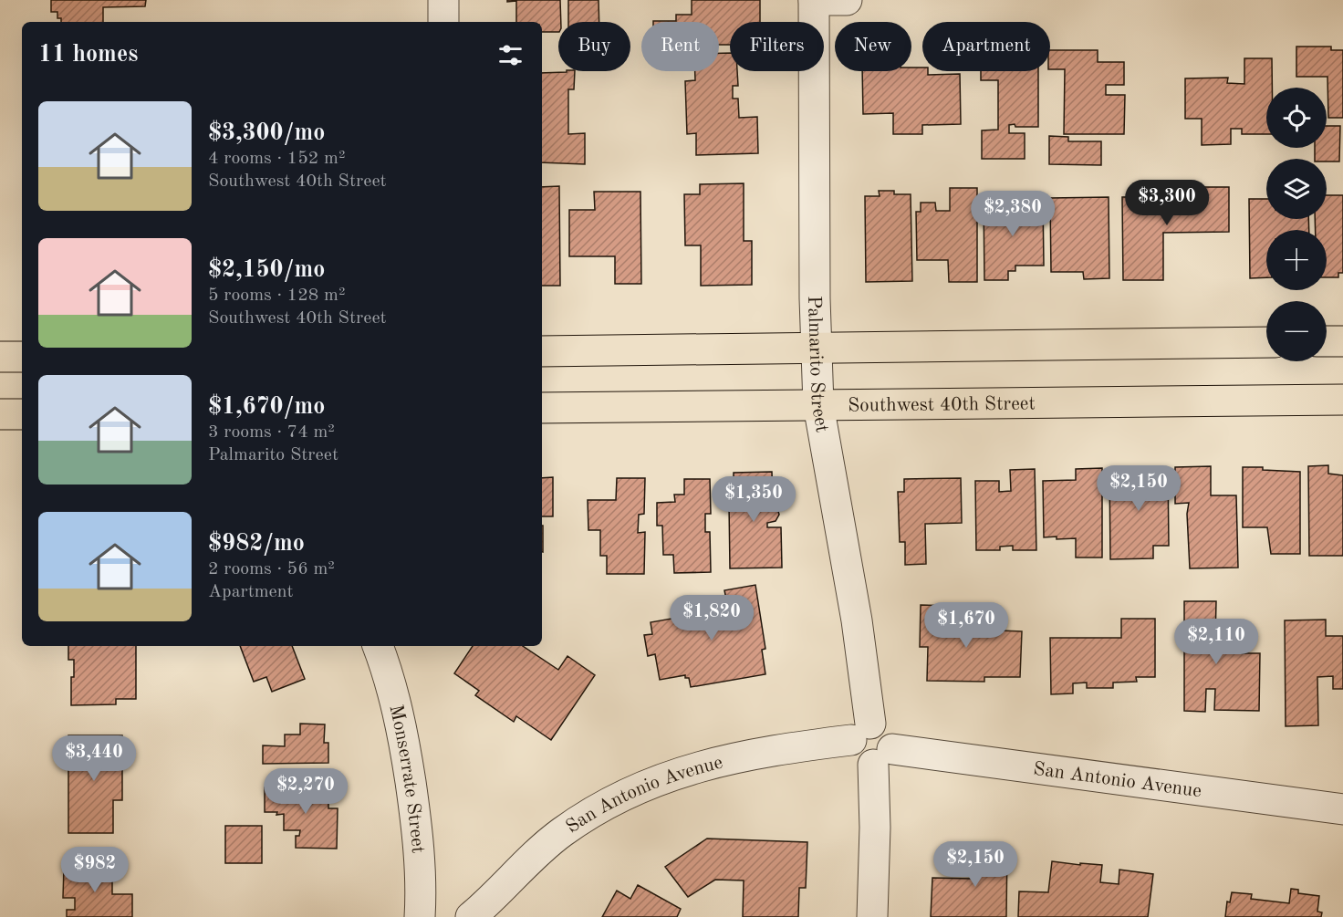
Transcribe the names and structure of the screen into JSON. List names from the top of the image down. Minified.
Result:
{"streets":{"main road":["Southwest 40th Street"],"street":["Palmarito Street","Monserrate Street","San Antonio Avenue"]},"crossings":[["Palmarito Street","Southwest 40th Street"],["Palmarito Street","San Antonio Avenue"]],"page":{"chip":["Buy","Rent","Filters","New","Apartment"],"heading":"11 homes","map_buttons":["+","−"],"list":[{"name":"$3,300/mo","note":"4 rooms · 152 m² · Southwest 40th Street"},{"name":"$2,150/mo","note":"5 rooms · 128 m² · Southwest 40th Street"},{"name":"$1,670/mo","note":"3 rooms · 74 m² · Palmarito Street"},{"name":"$982/mo","note":"2 rooms · 56 m² · Apartment"}],"price":["$3,300","$2,380","$2,150","$1,350","$1,820","$1,670","$2,110","$3,440","$2,270","$2,150","$982"]}}
